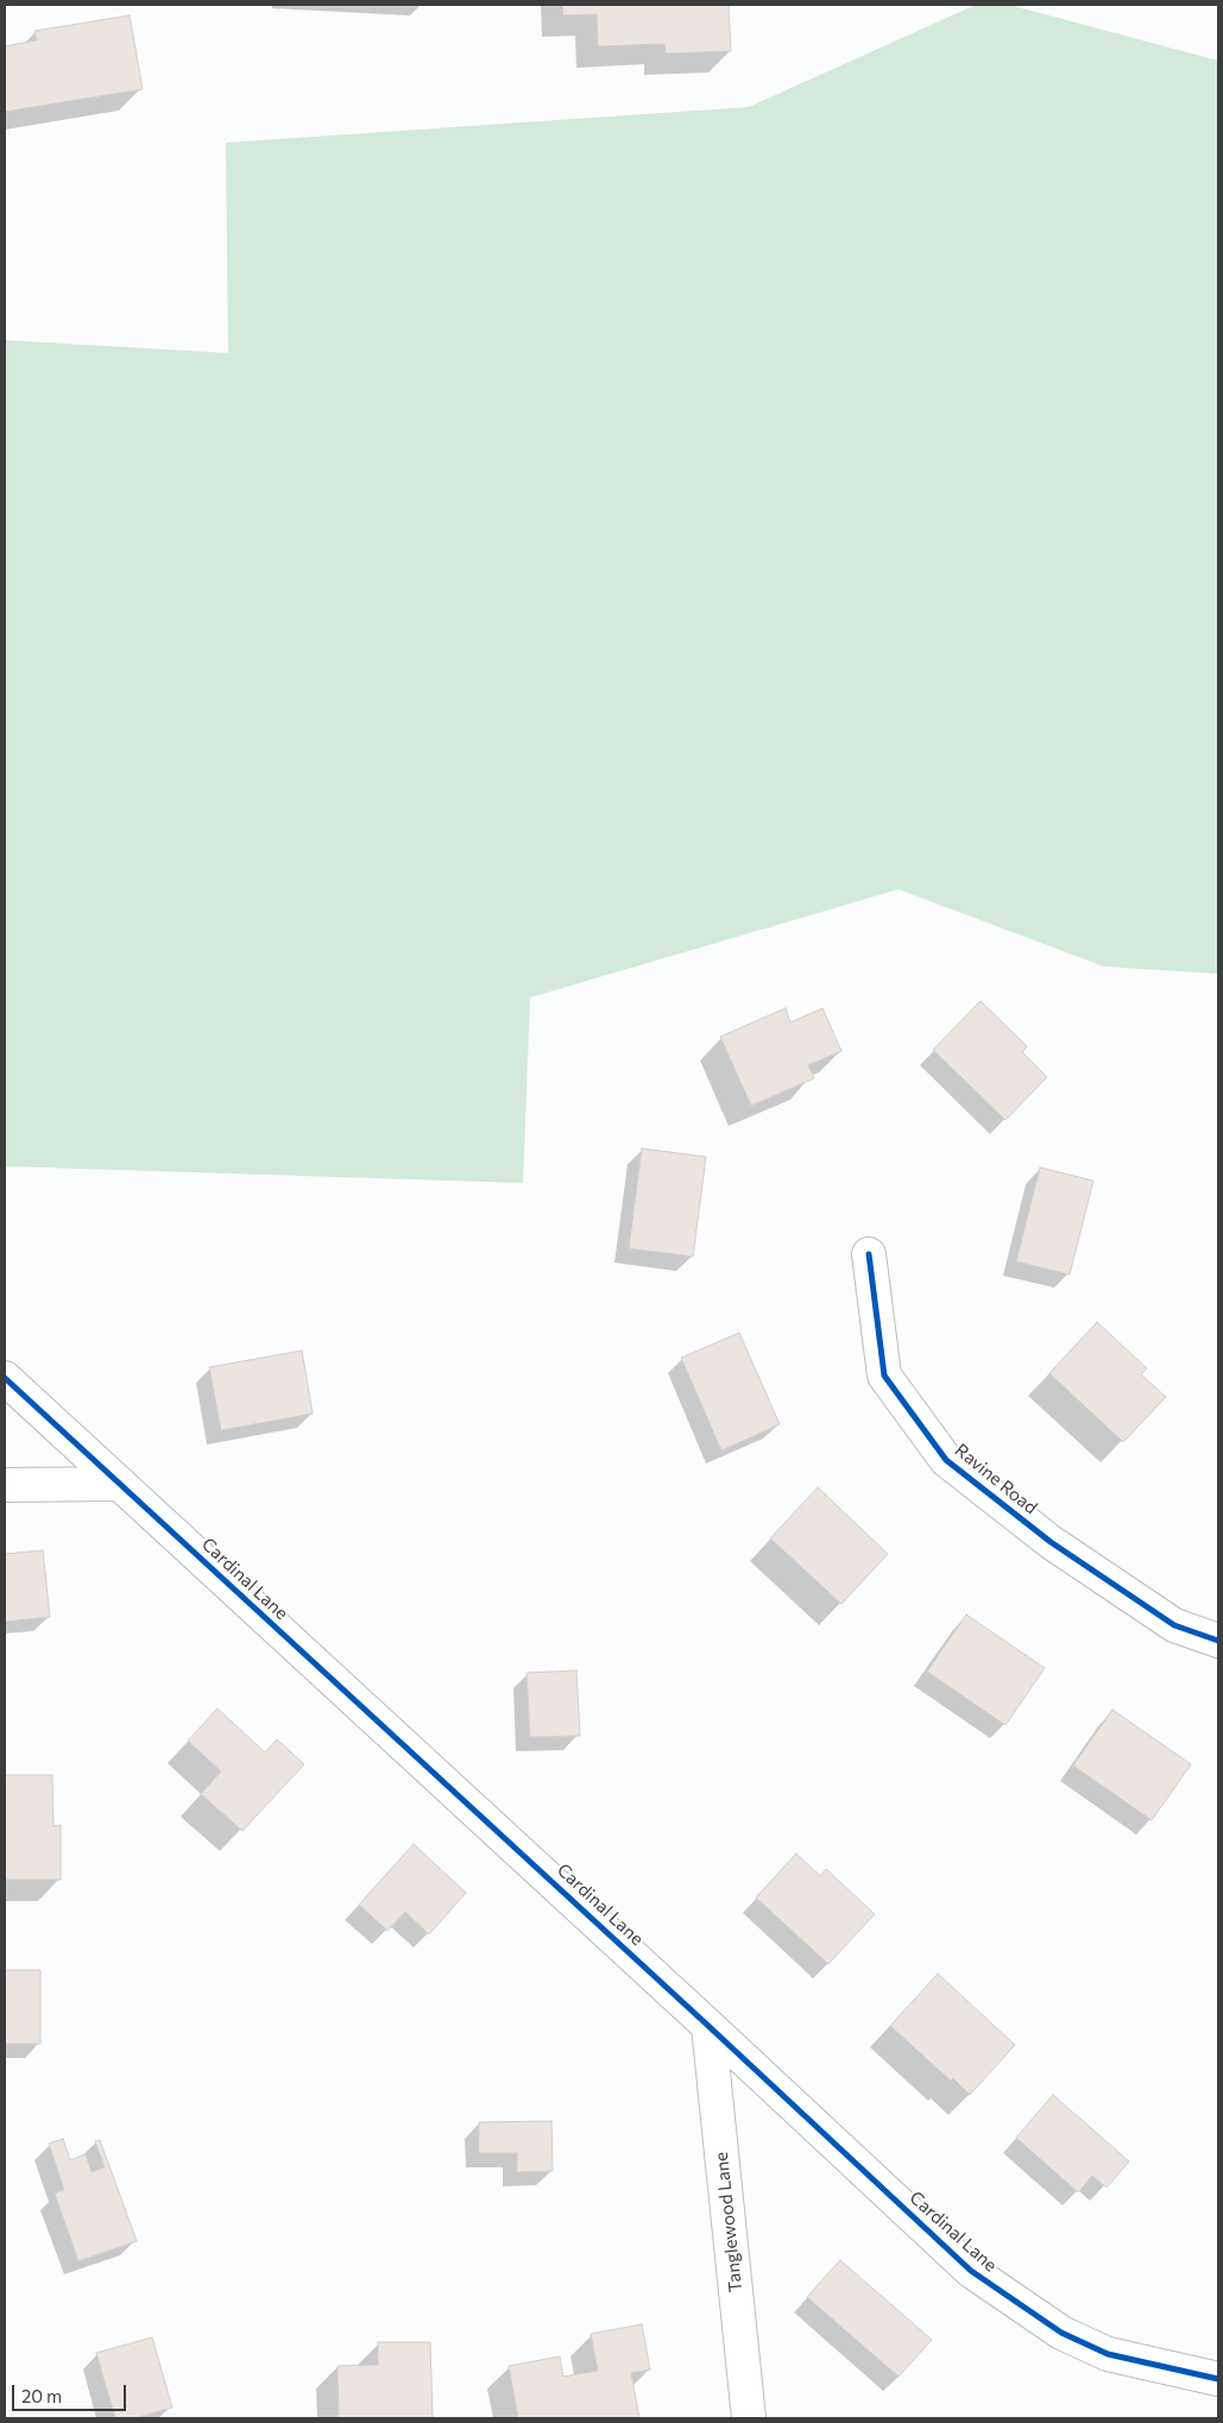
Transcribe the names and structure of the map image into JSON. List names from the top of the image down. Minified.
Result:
{"streets":{"street":["Ravine Road","Cardinal Lane","Tanglewood Lane"]},"crossings":[["Cardinal Lane","Tanglewood Lane"]],"scale_bar":"20 m"}
